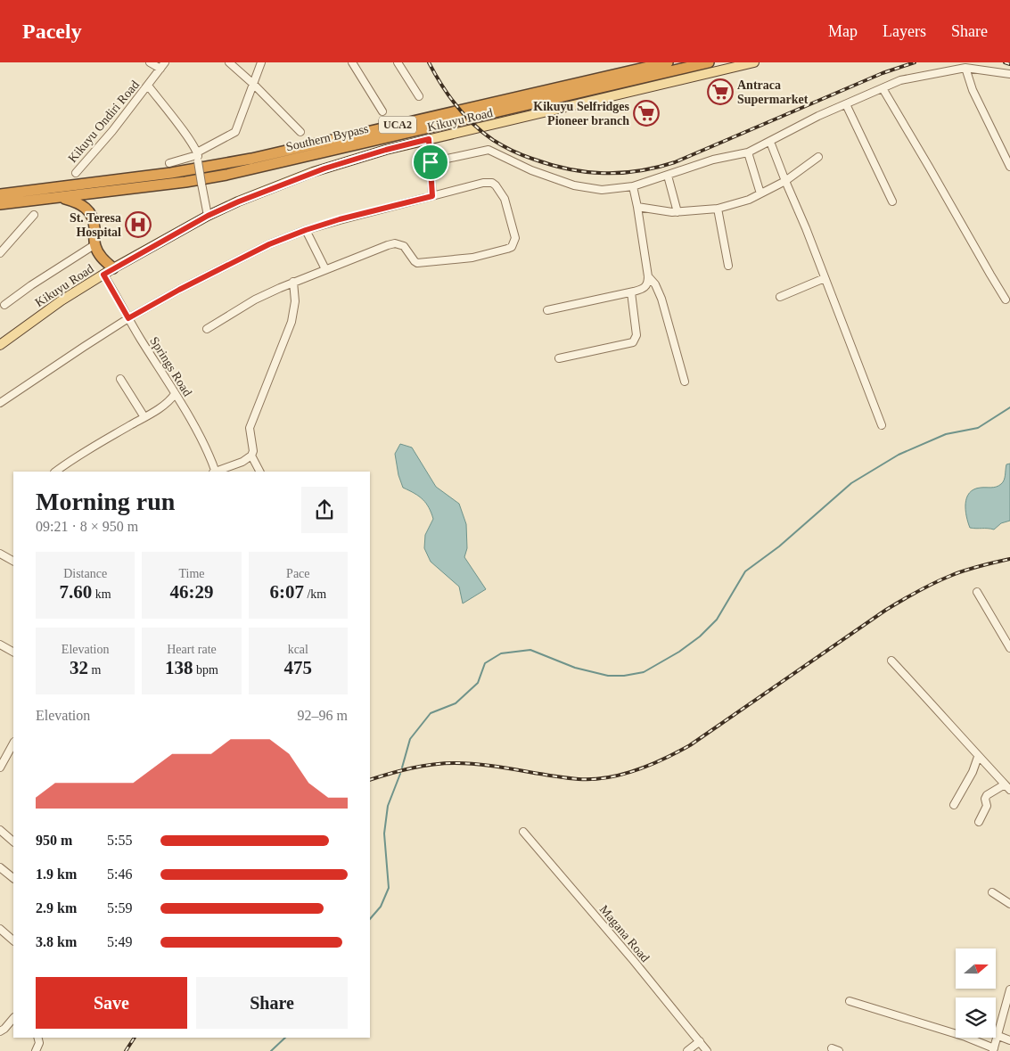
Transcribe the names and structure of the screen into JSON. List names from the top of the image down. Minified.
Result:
{"streets":{"highway":["UCA2","Southern Bypass"],"main road":["Kikuyu Road"],"street":["Kikuyu Ondiri Road","Springs Road","Magana Road"]},"crossings":[["Kikuyu Road","Springs Road"]],"places":{"supermarket":["Antraca Supermarket","Kikuyu Selfridges Pioneer branch"],"hospital":["St. Teresa Hospital"]},"north":"right","page":{"header":"Pacely","nav":["Map","Layers","Share"],"heading":["Morning run","09:21 · 8 × 950 m"],"stats":[["Distance","7.60 km"],["Time","46:29"],["Pace","6:07 /km"],["Elevation","32 m"],["Heart rate","138 bpm"],["kcal","475"]],"chart":["Elevation","92–96 m"],"list":[{"name":"950 m","note":"5:55"},{"name":"1.9 km","note":"5:46"},{"name":"2.9 km","note":"5:59"},{"name":"3.8 km","note":"5:49"}],"buttons":["Save","Share"]}}
